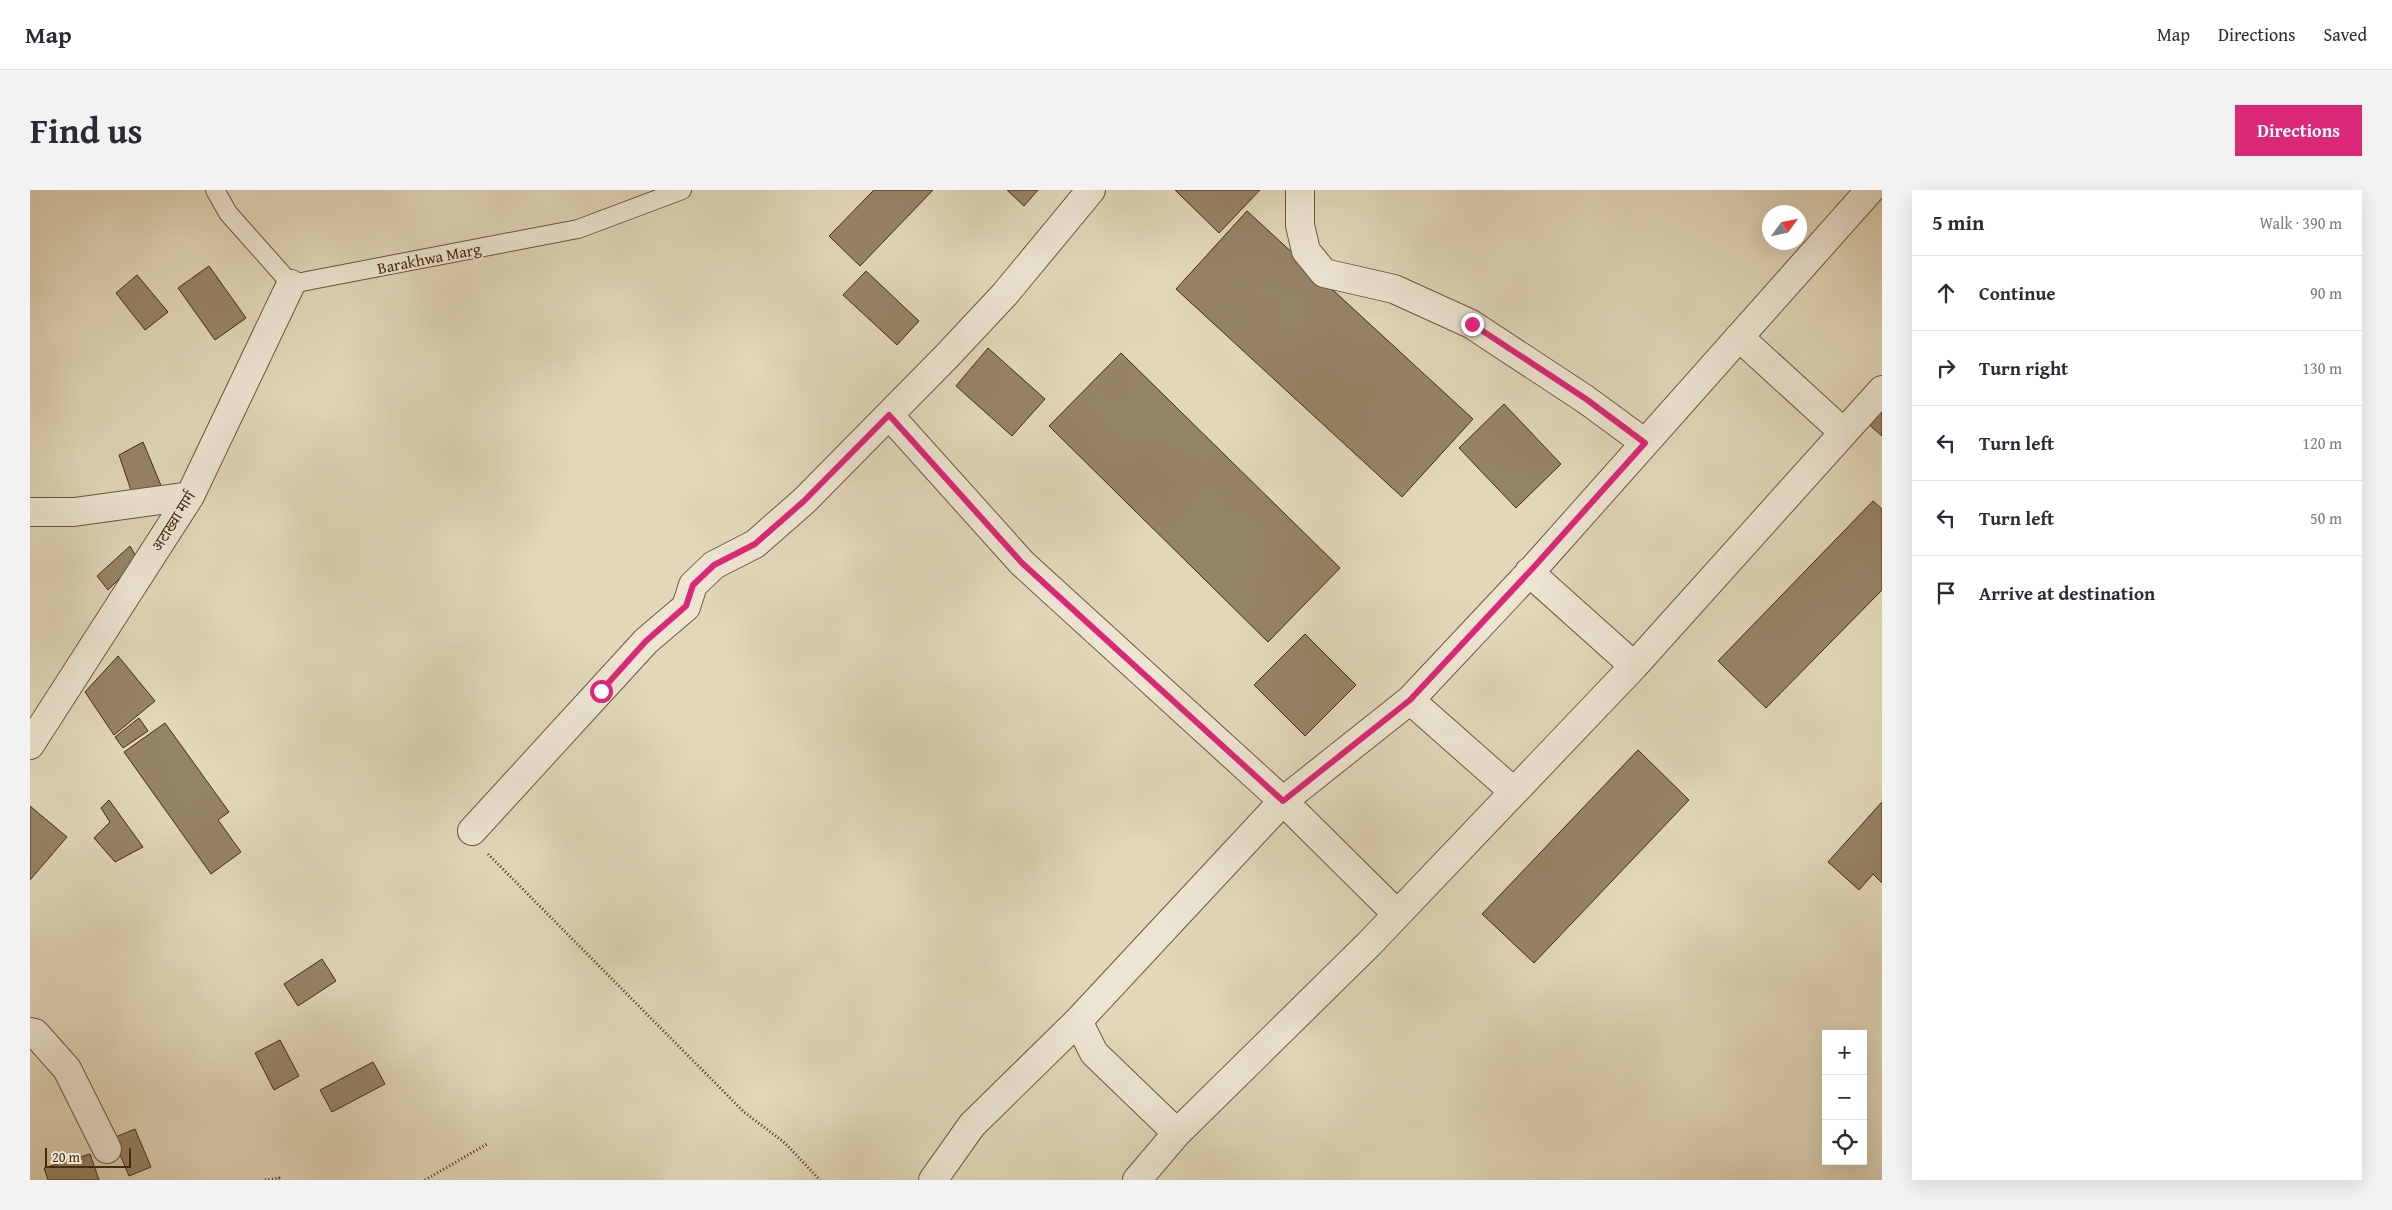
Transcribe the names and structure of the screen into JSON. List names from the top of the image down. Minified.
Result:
{"streets":{"street":["अटाख्वा मार्ग"],"lane":["Barakhwa Marg"]},"crossings":[["Barakhwa Marg","अटाख्वा मार्ग"]],"scale_bar":"20 m","north":"top right","page":{"header":"Map","nav":["Map","Directions","Saved"],"title":"Find us","buttons":"Directions","heading":["5 min","Walk · 390 m"],"list":[["Continue","90 m"],["Turn right","130 m"],["Turn left","120 m"],["Turn left","50 m"],"Arrive at destination"],"map_buttons":["+","−"],"scale":"20 m"}}
